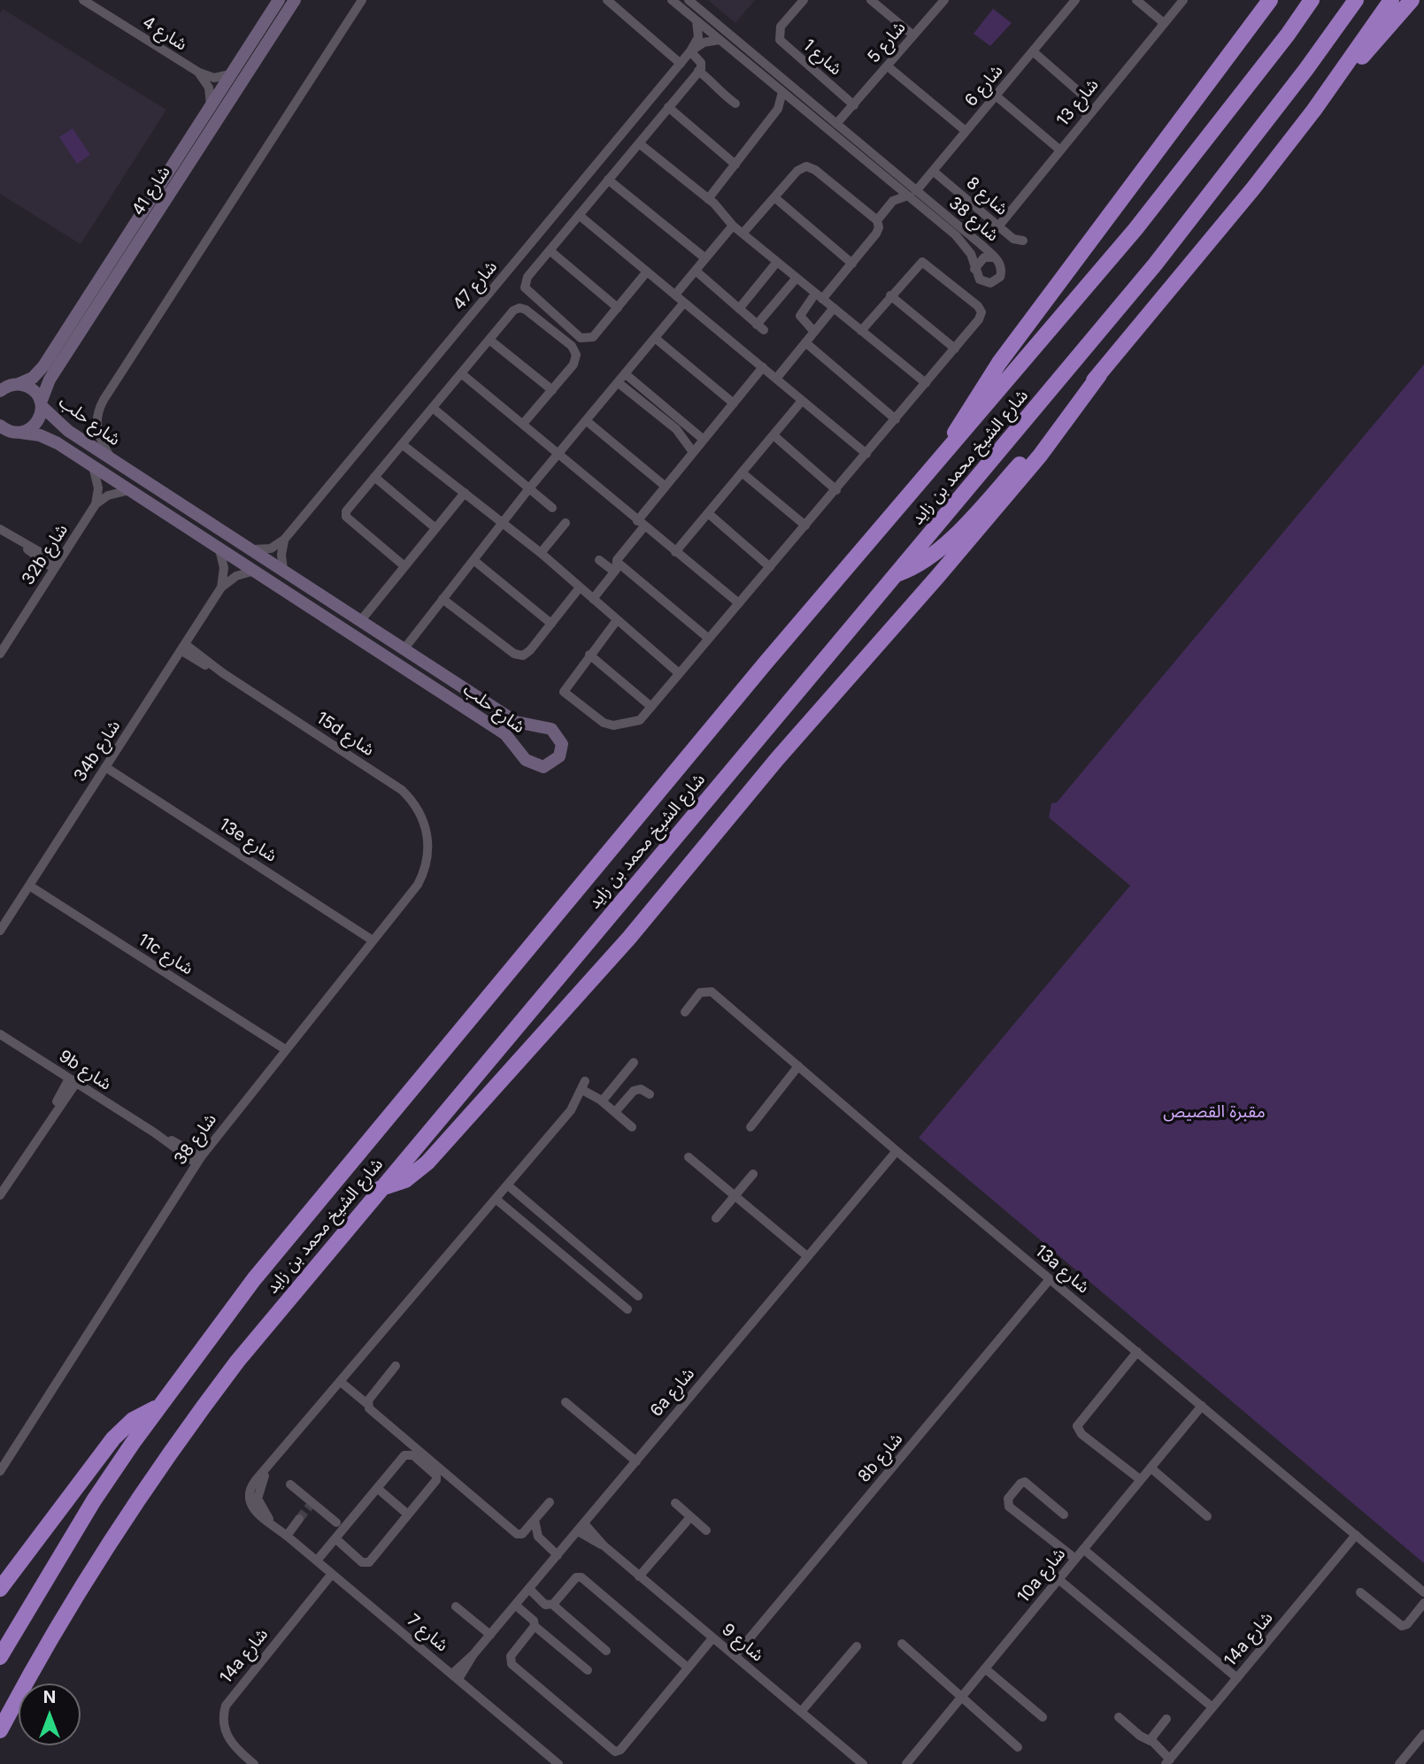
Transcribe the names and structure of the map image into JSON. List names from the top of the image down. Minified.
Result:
{"streets":{"highway":["شارع الشيخ محمد بن زايد"],"street":["شارع 4","شارع 5","شارع 1","شارع 6","شارع 13","شارع 41","شارع 8","شارع 38","شارع 47","شارع حلب","32b شارع","15d شارع","34b شارع","13e شارع","11c شارع","9b شارع","13a شارع","6a شارع","8b شارع","10a شارع","شارع 7","14a شارع","شارع 9"]},"crossings":[["شارع 4","شارع 41"],["شارع 5","شارع 1"],["شارع 5","شارع 38"],["شارع 6","شارع 8"],["شارع 6","شارع 38"],["شارع 13","شارع 8"],["شارع 41","شارع حلب"],["شارع 38","شارع 47"],["شارع 38","15d شارع"],["شارع 38","13e شارع"],["شارع 38","11c شارع"],["شارع 38","9b شارع"],["شارع حلب","34b شارع"],["15d شارع","34b شارع"],["34b شارع","13e شارع"],["34b شارع","11c شارع"],["13a شارع","6a شارع"],["13a شارع","8b شارع"],["13a شارع","10a شارع"],["13a شارع","14a شارع"],["6a شارع","شارع 7"],["6a شارع","شارع 9"],["8b شارع","شارع 9"],["شارع 7","14a شارع"]],"parks":["مقبرة القصيص"],"north":"top"}
